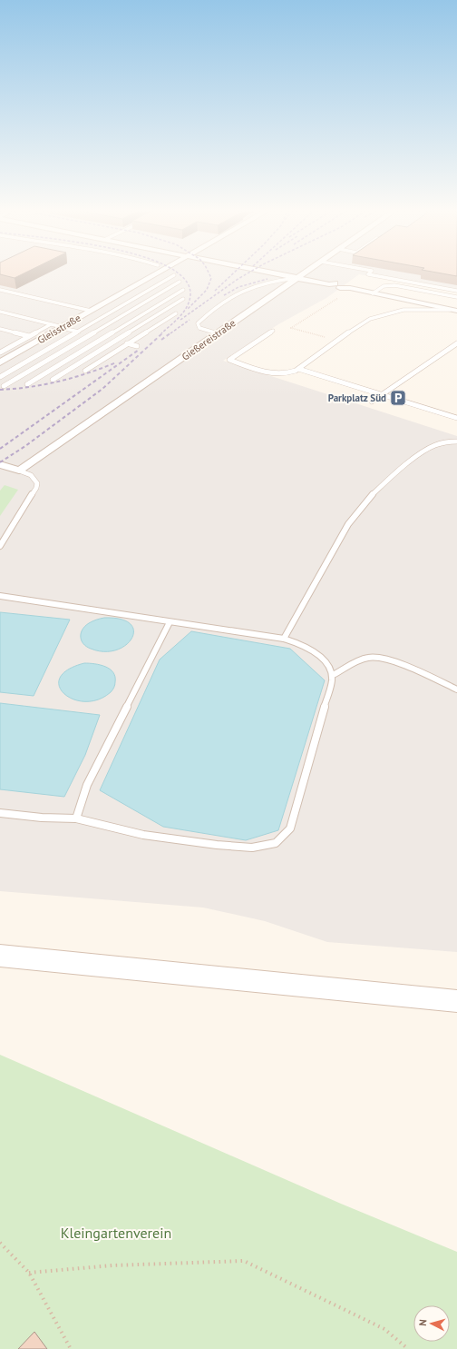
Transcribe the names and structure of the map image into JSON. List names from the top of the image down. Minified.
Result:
{"streets":{"street":["Gleisstraße","Gießereistraße"]},"parks":["Kleingartenverein"],"places":{"parking":["Parkplatz Süd"]},"north":"left"}
